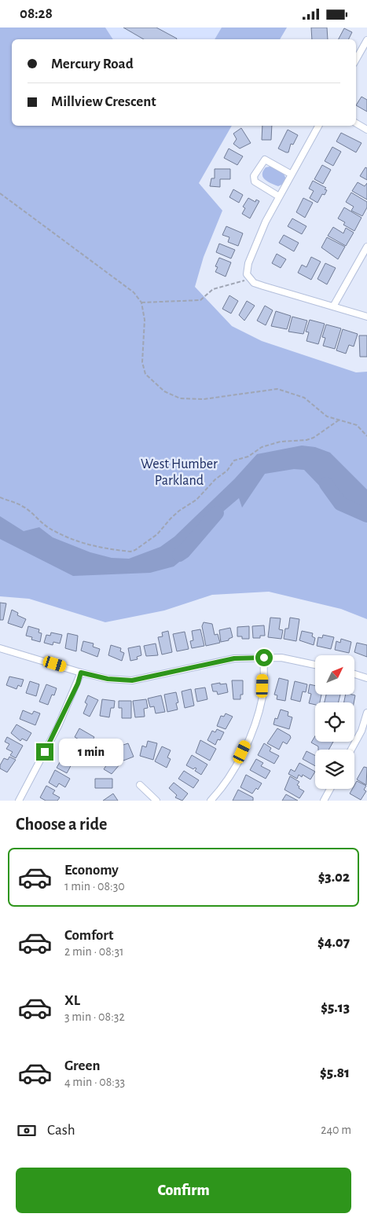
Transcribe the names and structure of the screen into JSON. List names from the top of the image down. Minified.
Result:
{"parks":["West Humber Parkland"],"north":"top right","page":{"status":"08:28","banner":["Mercury Road","Millview Crescent"],"bubble":"1 min","heading":"Choose a ride","list":[{"name":"Economy","note":"1 min · 08:30","value":"$3.02"},{"name":"Comfort","note":"2 min · 08:31","value":"$4.07"},{"name":"XL","note":"3 min · 08:32","value":"$5.13"},{"name":"Green","note":"4 min · 08:33","value":"$5.81"}],"pay":["Cash","240 m"],"buttons":"Confirm"}}
